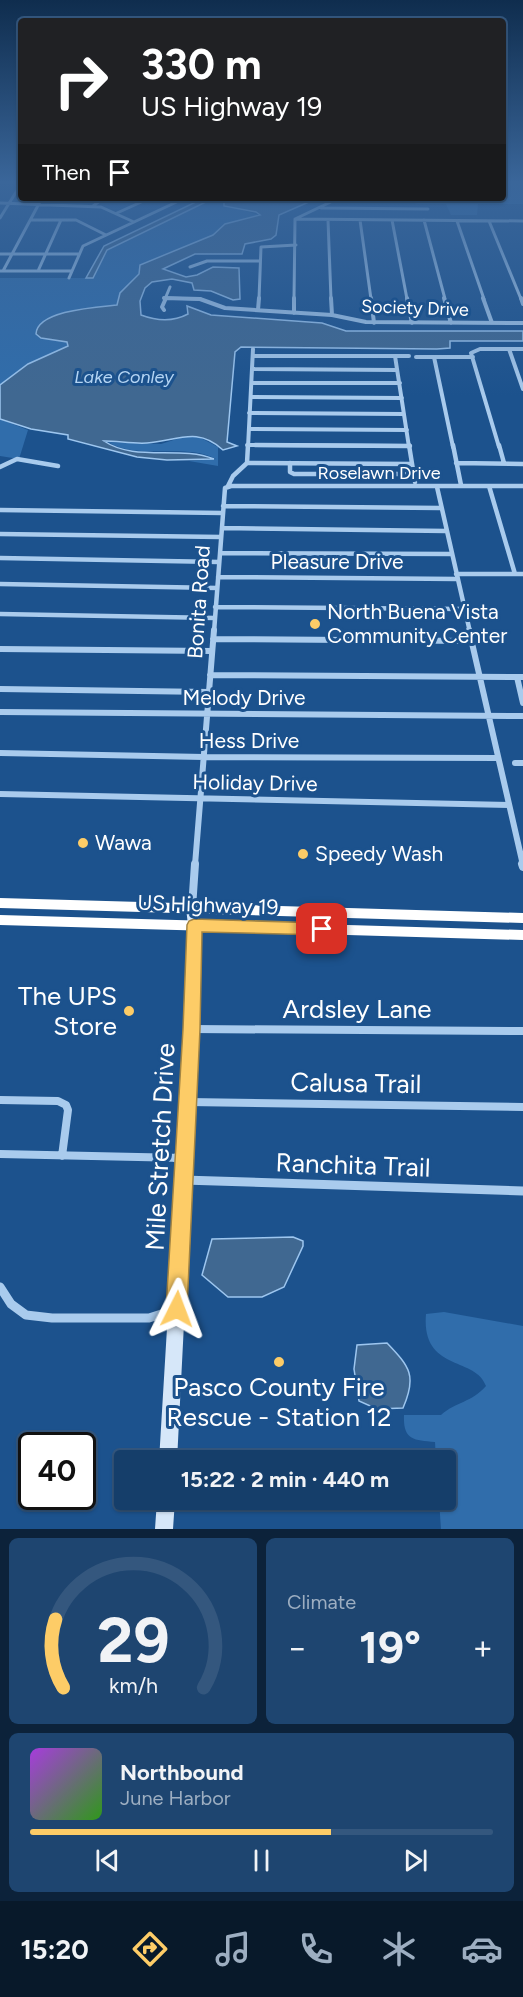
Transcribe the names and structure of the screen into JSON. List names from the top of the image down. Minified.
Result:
{"streets":{"highway":["US Highway 19"],"street":["Society Drive","Roselawn Drive","Pleasure Drive","Bonita Road","Melody Drive","Hess Drive","Holiday Drive","Ardsley Lane","Calusa Trail","Mile Stretch Drive","Ranchita Trail"]},"crossings":[["Pleasure Drive","Bonita Road"],["Bonita Road","Melody Drive"],["Bonita Road","Hess Drive"],["Bonita Road","Holiday Drive"],["Bonita Road","US Highway 19"],["Bonita Road","Mile Stretch Drive"],["US Highway 19","Mile Stretch Drive"],["Ardsley Lane","Mile Stretch Drive"],["Calusa Trail","Mile Stretch Drive"],["Mile Stretch Drive","Ranchita Trail"]],"water":["Lake Conley"],"places":["North Buena Vista Community Center","Wawa","Speedy Wash","The UPS Store","Pasco County Fire Rescue - Station 12"],"page":{"turn":["330 m","US Highway 19"],"then":"Then","limit":"40","trip":"15:22 · 2 min · 440 m","tile":"Climate","heat":["−","19°","+"],"song":["Northbound","June Harbor"],"tabs":"15:20","gauge":["29","km/h"]}}
